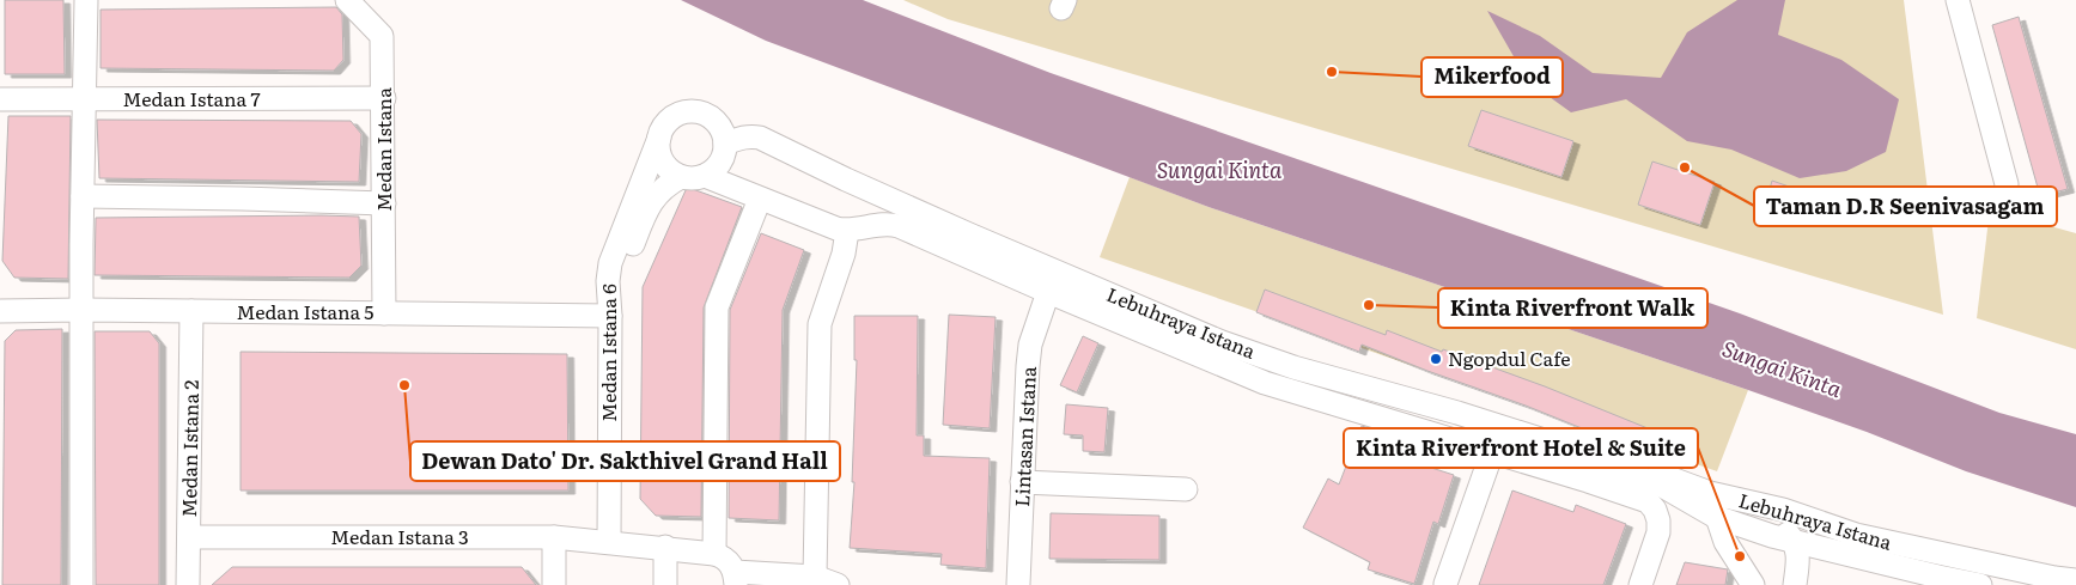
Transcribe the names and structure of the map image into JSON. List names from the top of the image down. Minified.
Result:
{"streets":{"street":["Medan Istana 7","Medan Istana","Medan Istana 5","Lebuhraya Istana","Medan Istana 6","Lintasan Istana","Medan Istana 2","Medan Istana 3"]},"crossings":[["Medan Istana 7","Medan Istana"],["Medan Istana","Medan Istana 5"],["Medan Istana 5","Medan Istana 6"],["Medan Istana 5","Medan Istana 2"],["Lebuhraya Istana","Medan Istana 6"],["Medan Istana 6","Medan Istana 3"],["Medan Istana 2","Medan Istana 3"]],"water":["Sungai Kinta"],"places":["Mikerfood","Taman D.R Seenivasagam","Kinta Riverfront Walk","Ngopdul Cafe","Dewan Dato' Dr. Sakthivel Grand Hall","Kinta Riverfront Hotel & Suite"]}
